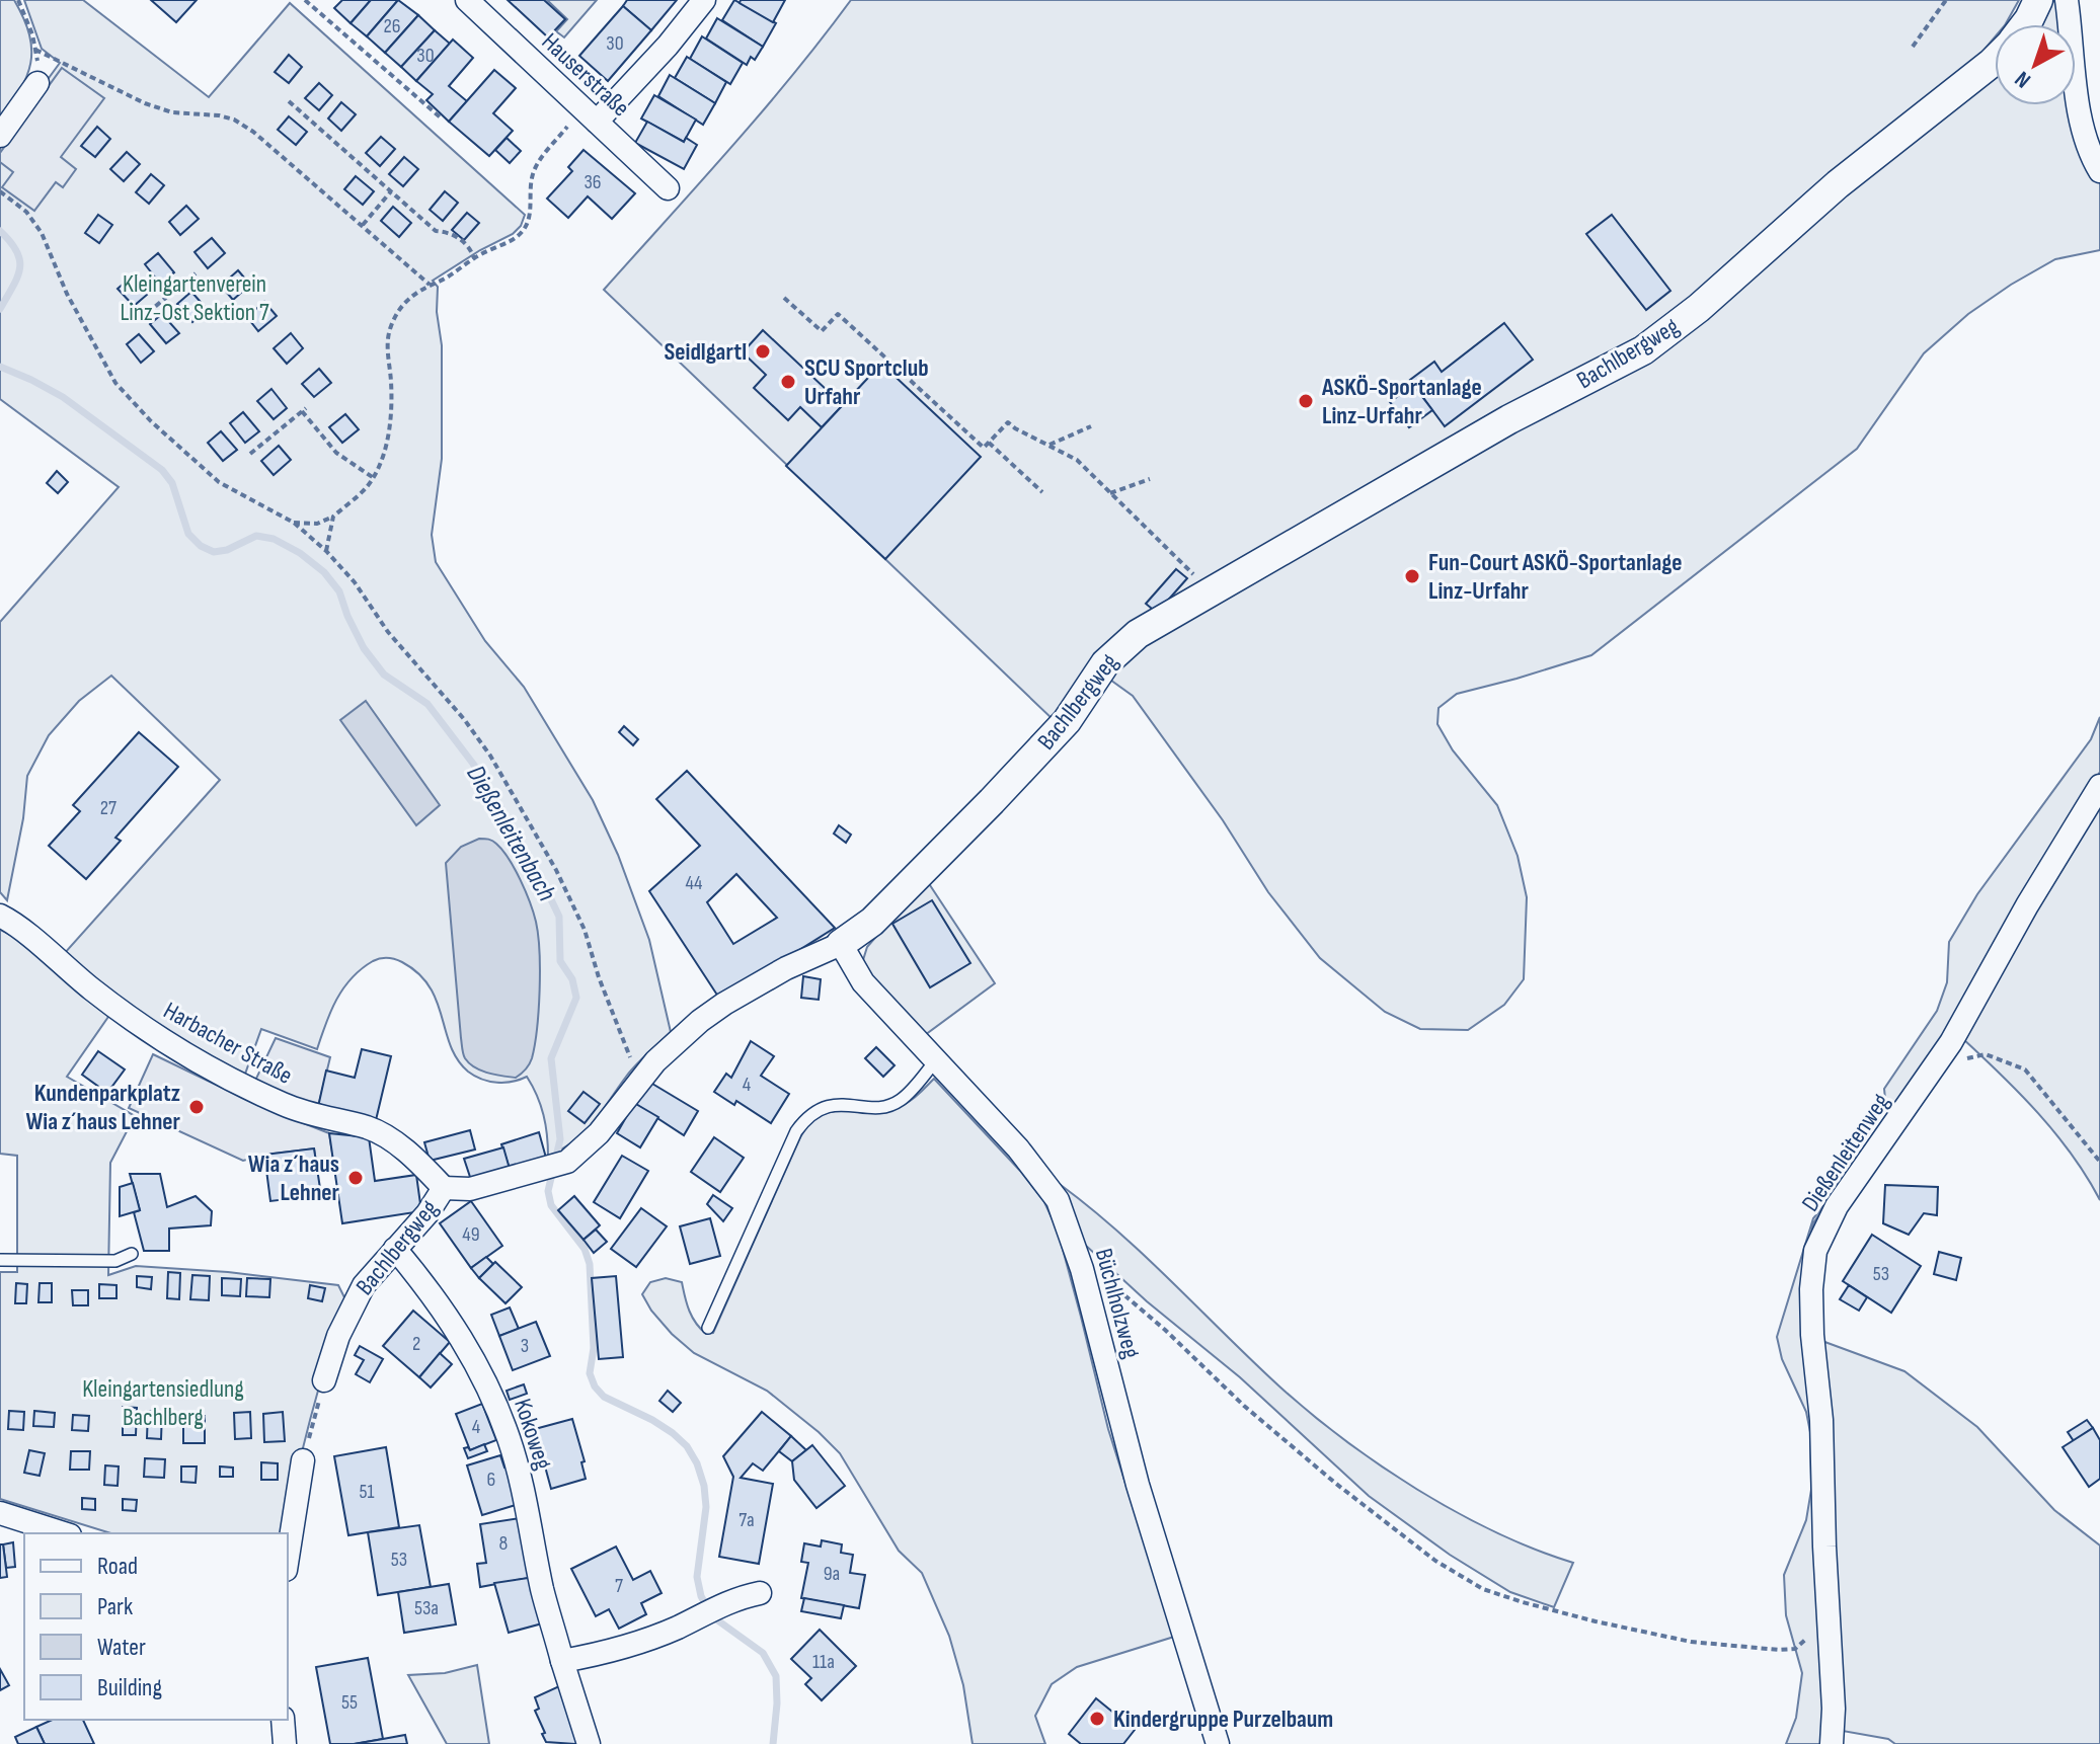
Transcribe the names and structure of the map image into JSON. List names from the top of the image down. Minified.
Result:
{"streets":{"street":["Hauserstraße","Bachlbergweg","Harbacher Straße","Dießenleitenweg","Büchlholzweg","Kokoweg"]},"crossings":[["Bachlbergweg","Harbacher Straße"],["Bachlbergweg","Büchlholzweg"],["Bachlbergweg","Kokoweg"]],"water":["Dießenleitenbach"],"parks":["Kleingartenverein Linz-Ost Sektion 7","Kleingartensiedlung Bachlberg"],"places":["Seidlgartl","SCU Sportclub Urfahr","ASKÖ-Sportanlage Linz-Urfahr","Fun-Court ASKÖ-Sportanlage Linz-Urfahr","Kundenparkplatz Wia z´haus Lehner","Wia z´haus Lehner","Kindergruppe Purzelbaum"],"house_numbers":["26","30","30","36","27","44","4","49","53","2","3","4","6","51","7a","8","53","9a","7","53a","11a","55"],"legend":["Road","Park","Water","Building"],"north":"bottom left"}
